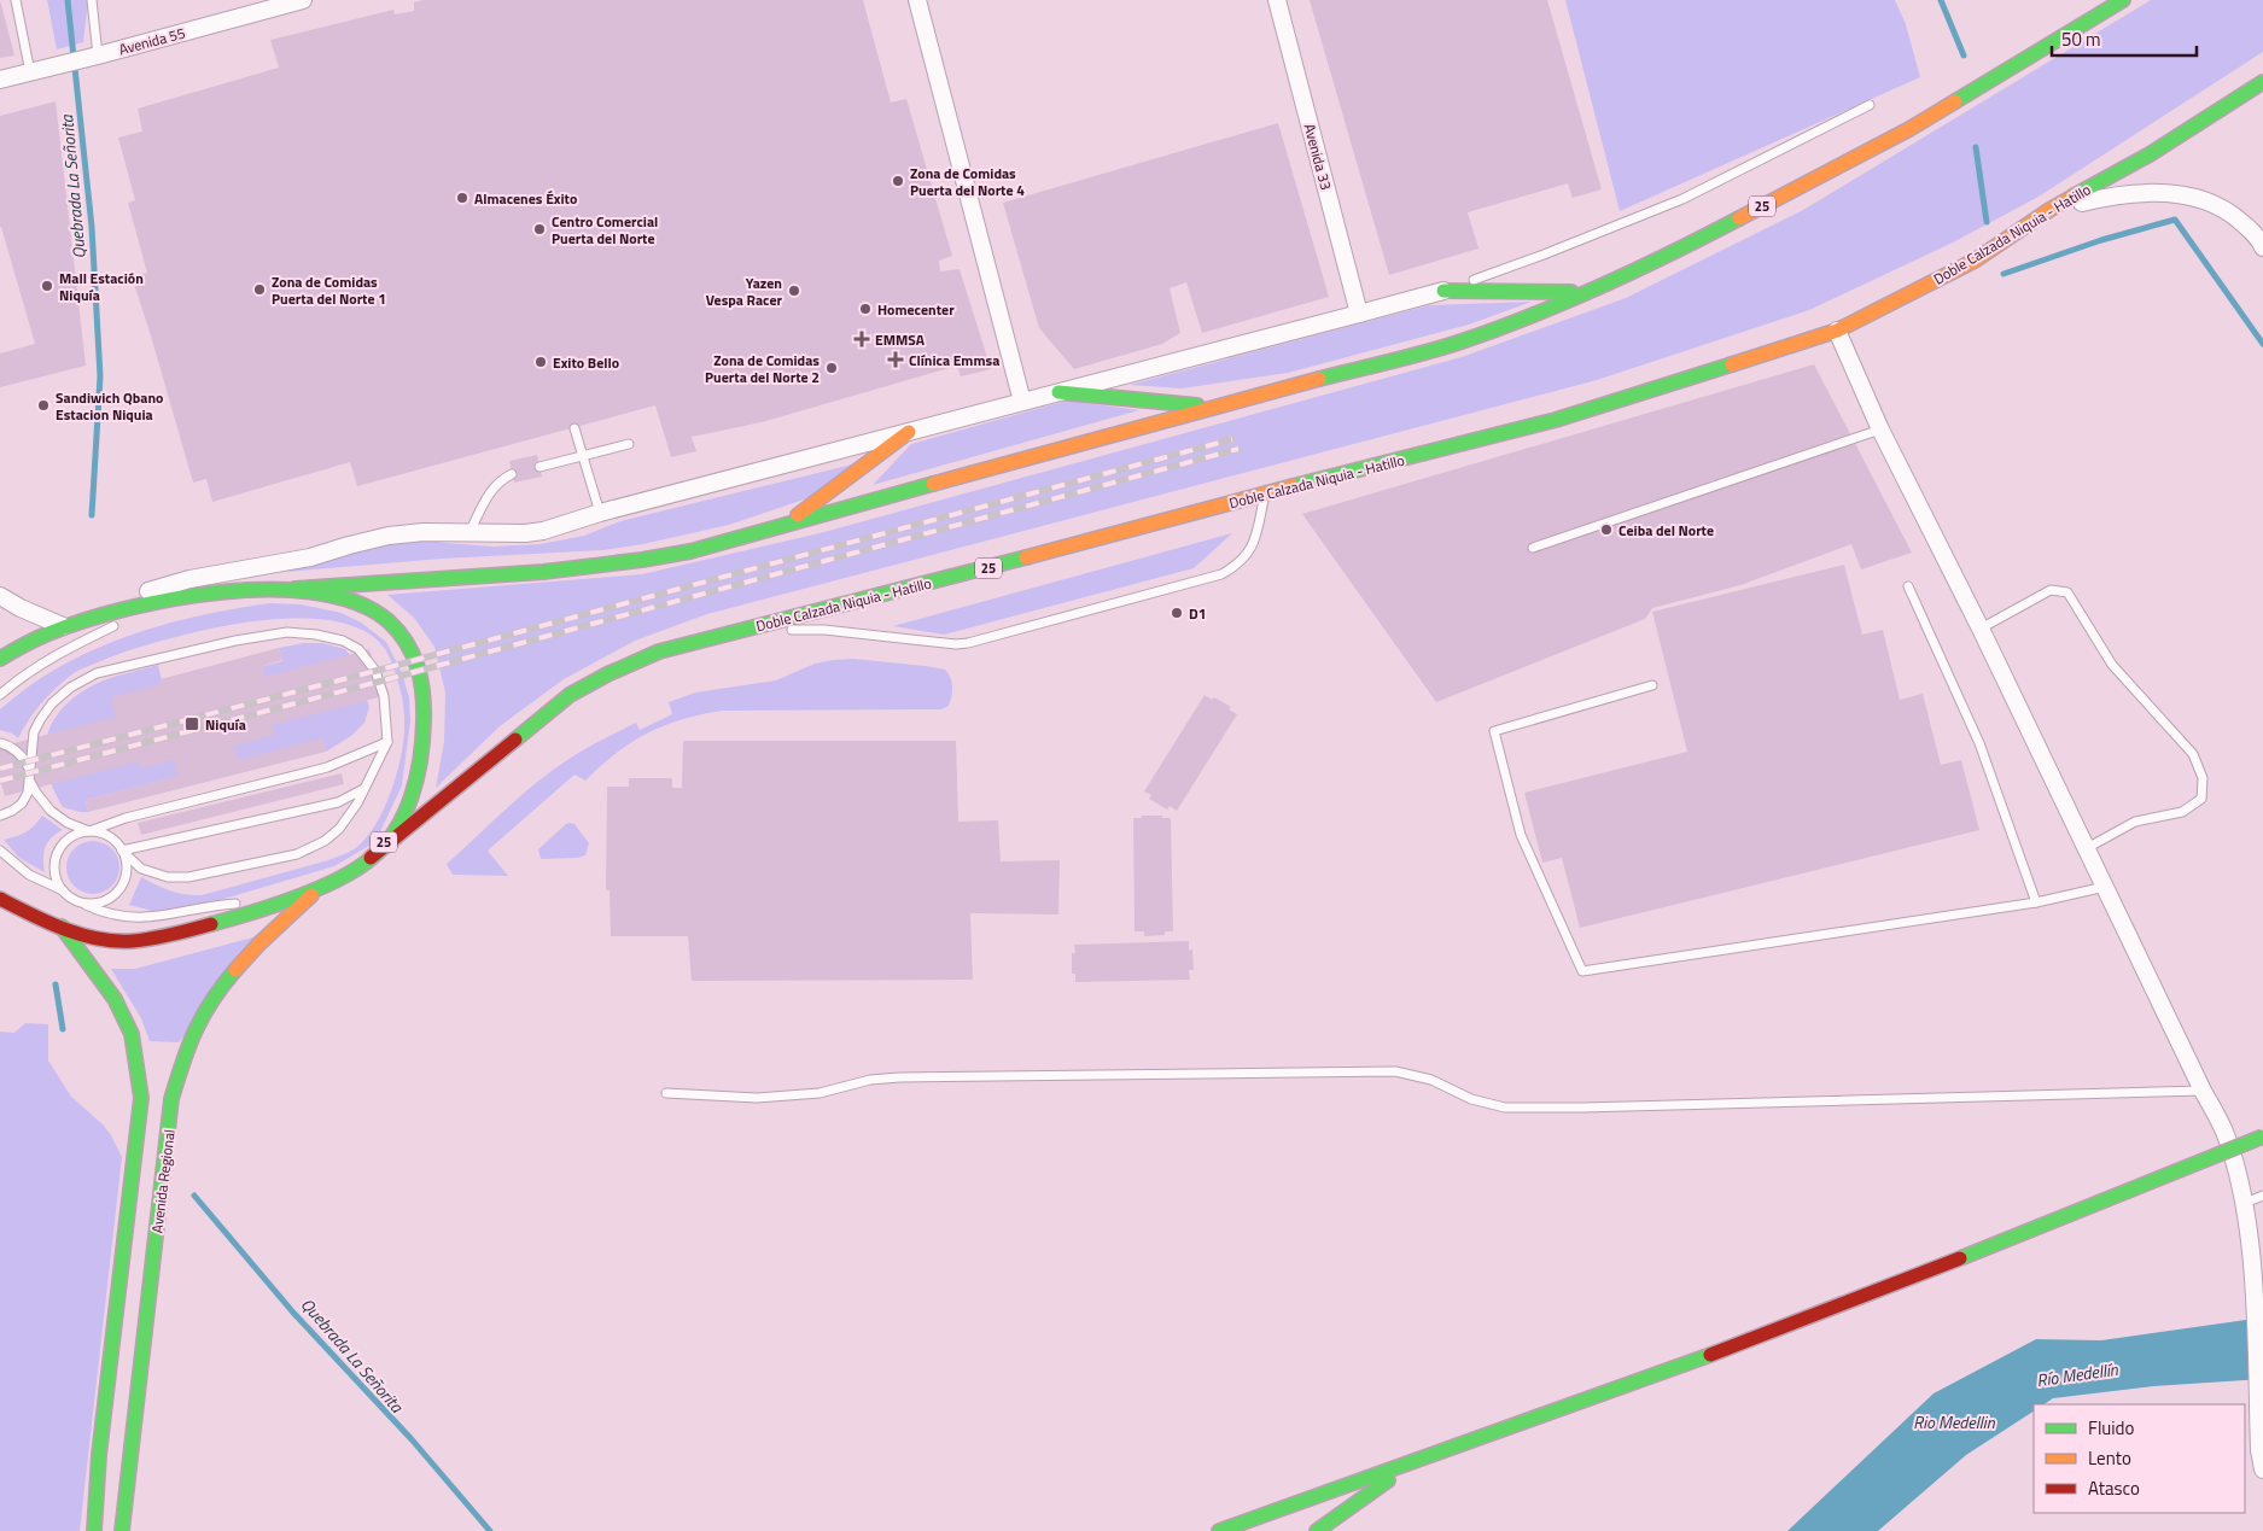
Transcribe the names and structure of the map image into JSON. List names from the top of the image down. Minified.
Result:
{"streets":{"main road":["25","Doble Calzada Niquia - Hatillo","Avenida Regional"],"street":["Avenida 55","Avenida 33"]},"crossings":[["25","Doble Calzada Niquia - Hatillo"],["25","Avenida Regional"]],"water":["Quebrada La Señorita","Río Medellín","Rio Medellin"],"places":{"other":["Zona de Comidas Puerta del Norte 4","Almacenes Éxito","Centro Comercial Puerta del Norte","Mall Estación Niquía","Zona de Comidas Puerta del Norte 1","Yazen Vespa Racer","Homecenter","Exito Bello","Zona de Comidas Puerta del Norte 2","Sandiwich Qbano Estacion Niquia","Ceiba del Norte","D1"],"health":["EMMSA","Clínica Emmsa"],"transit":["Niquía"]},"legend":["Fluido","Lento","Atasco"],"scale_bar":"50 m"}
